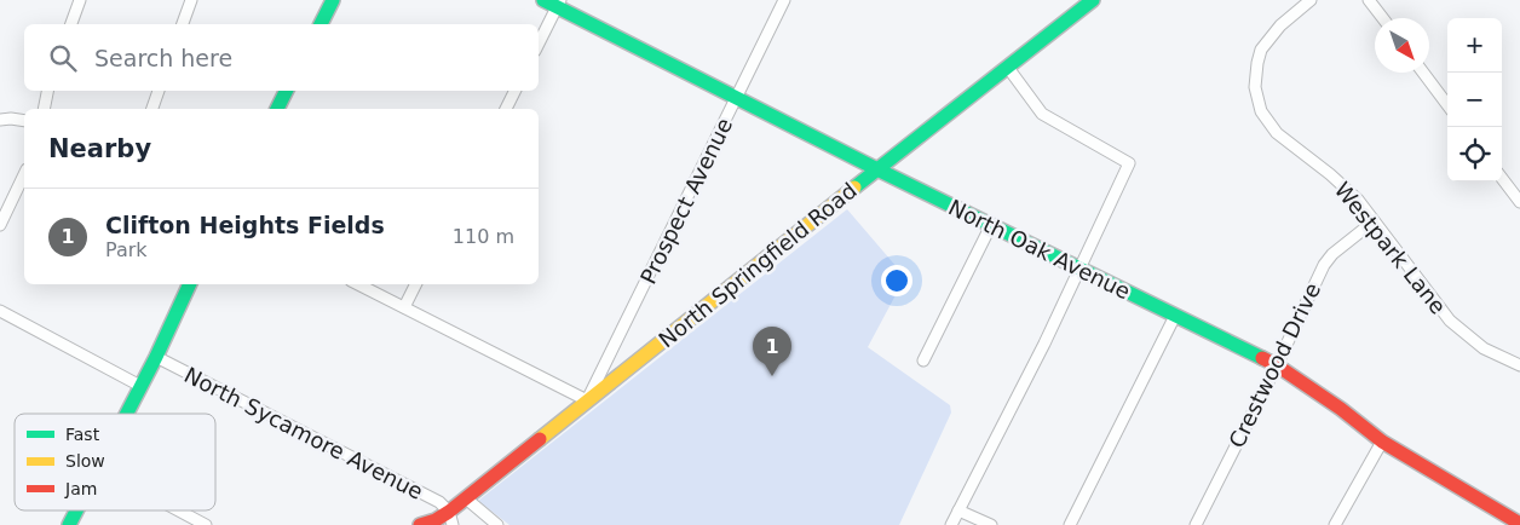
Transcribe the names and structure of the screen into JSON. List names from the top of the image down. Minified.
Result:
{"streets":{"main road":["North Oak Avenue","North Springfield Road"],"street":["Prospect Avenue","Westpark Lane","Crestwood Drive","North Sycamore Avenue"]},"crossings":[["Prospect Avenue","North Oak Avenue"],["Prospect Avenue","North Springfield Road"],["Westpark Lane","Crestwood Drive"],["North Oak Avenue","North Springfield Road"],["North Oak Avenue","Crestwood Drive"],["North Springfield Road","North Sycamore Avenue"]],"legend":["Fast","Slow","Jam"],"north":"bottom right","page":{"map_buttons":["+","−"],"search":"Search here","heading":"Nearby","list":[{"mark":"1","name":"Clifton Heights Fields","note":"Park","value":"110 m"}],"pins":"1"}}
